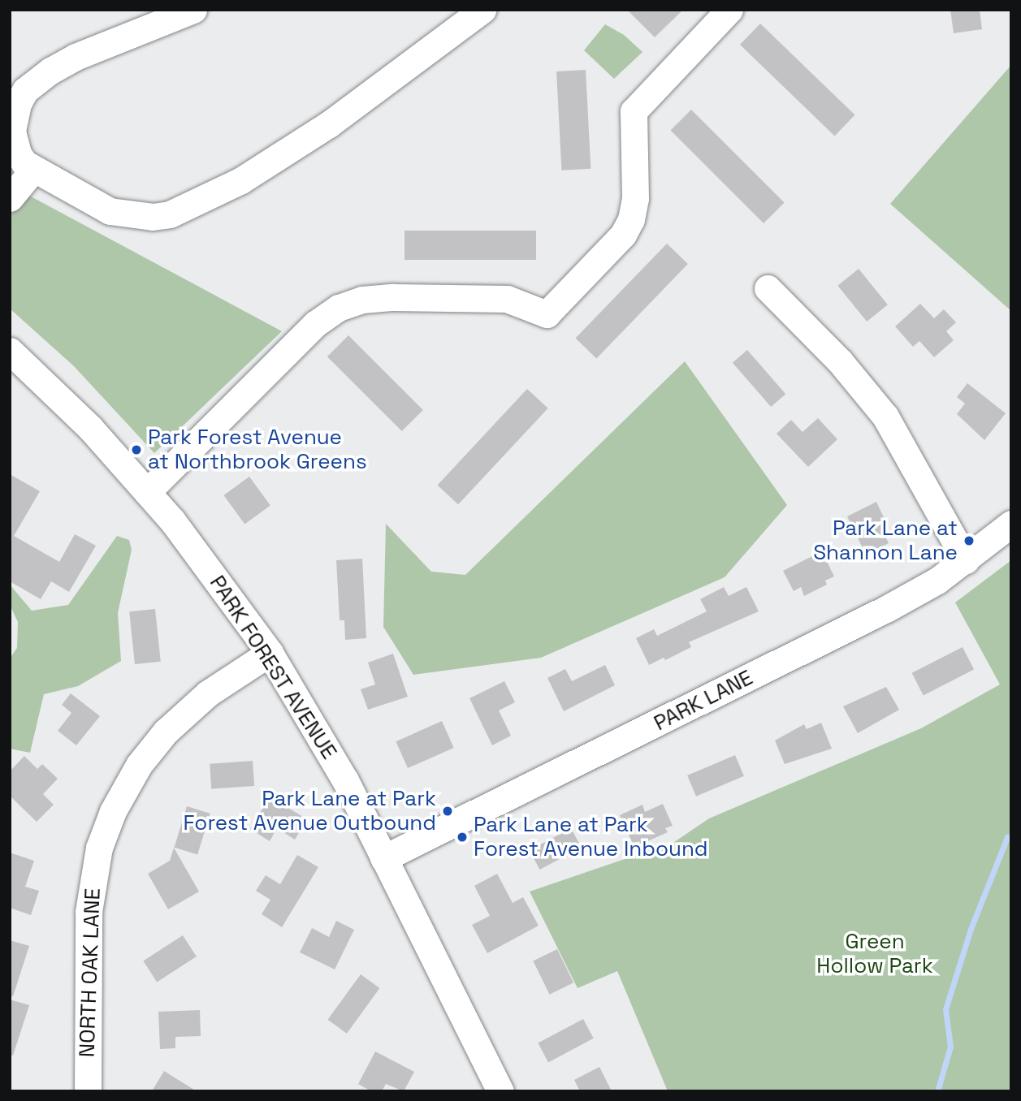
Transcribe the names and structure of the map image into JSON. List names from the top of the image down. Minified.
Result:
{"streets":{"street":["PARK FOREST AVENUE","PARK LANE","NORTH OAK LANE"]},"crossings":[["PARK FOREST AVENUE","PARK LANE"],["PARK FOREST AVENUE","NORTH OAK LANE"]],"parks":["Green Hollow Park"],"places":["Park Forest Avenue at Northbrook Greens","Park Lane at Shannon Lane","Park Lane at Park Forest Avenue Outbound","Park Lane at Park Forest Avenue Inbound"]}
